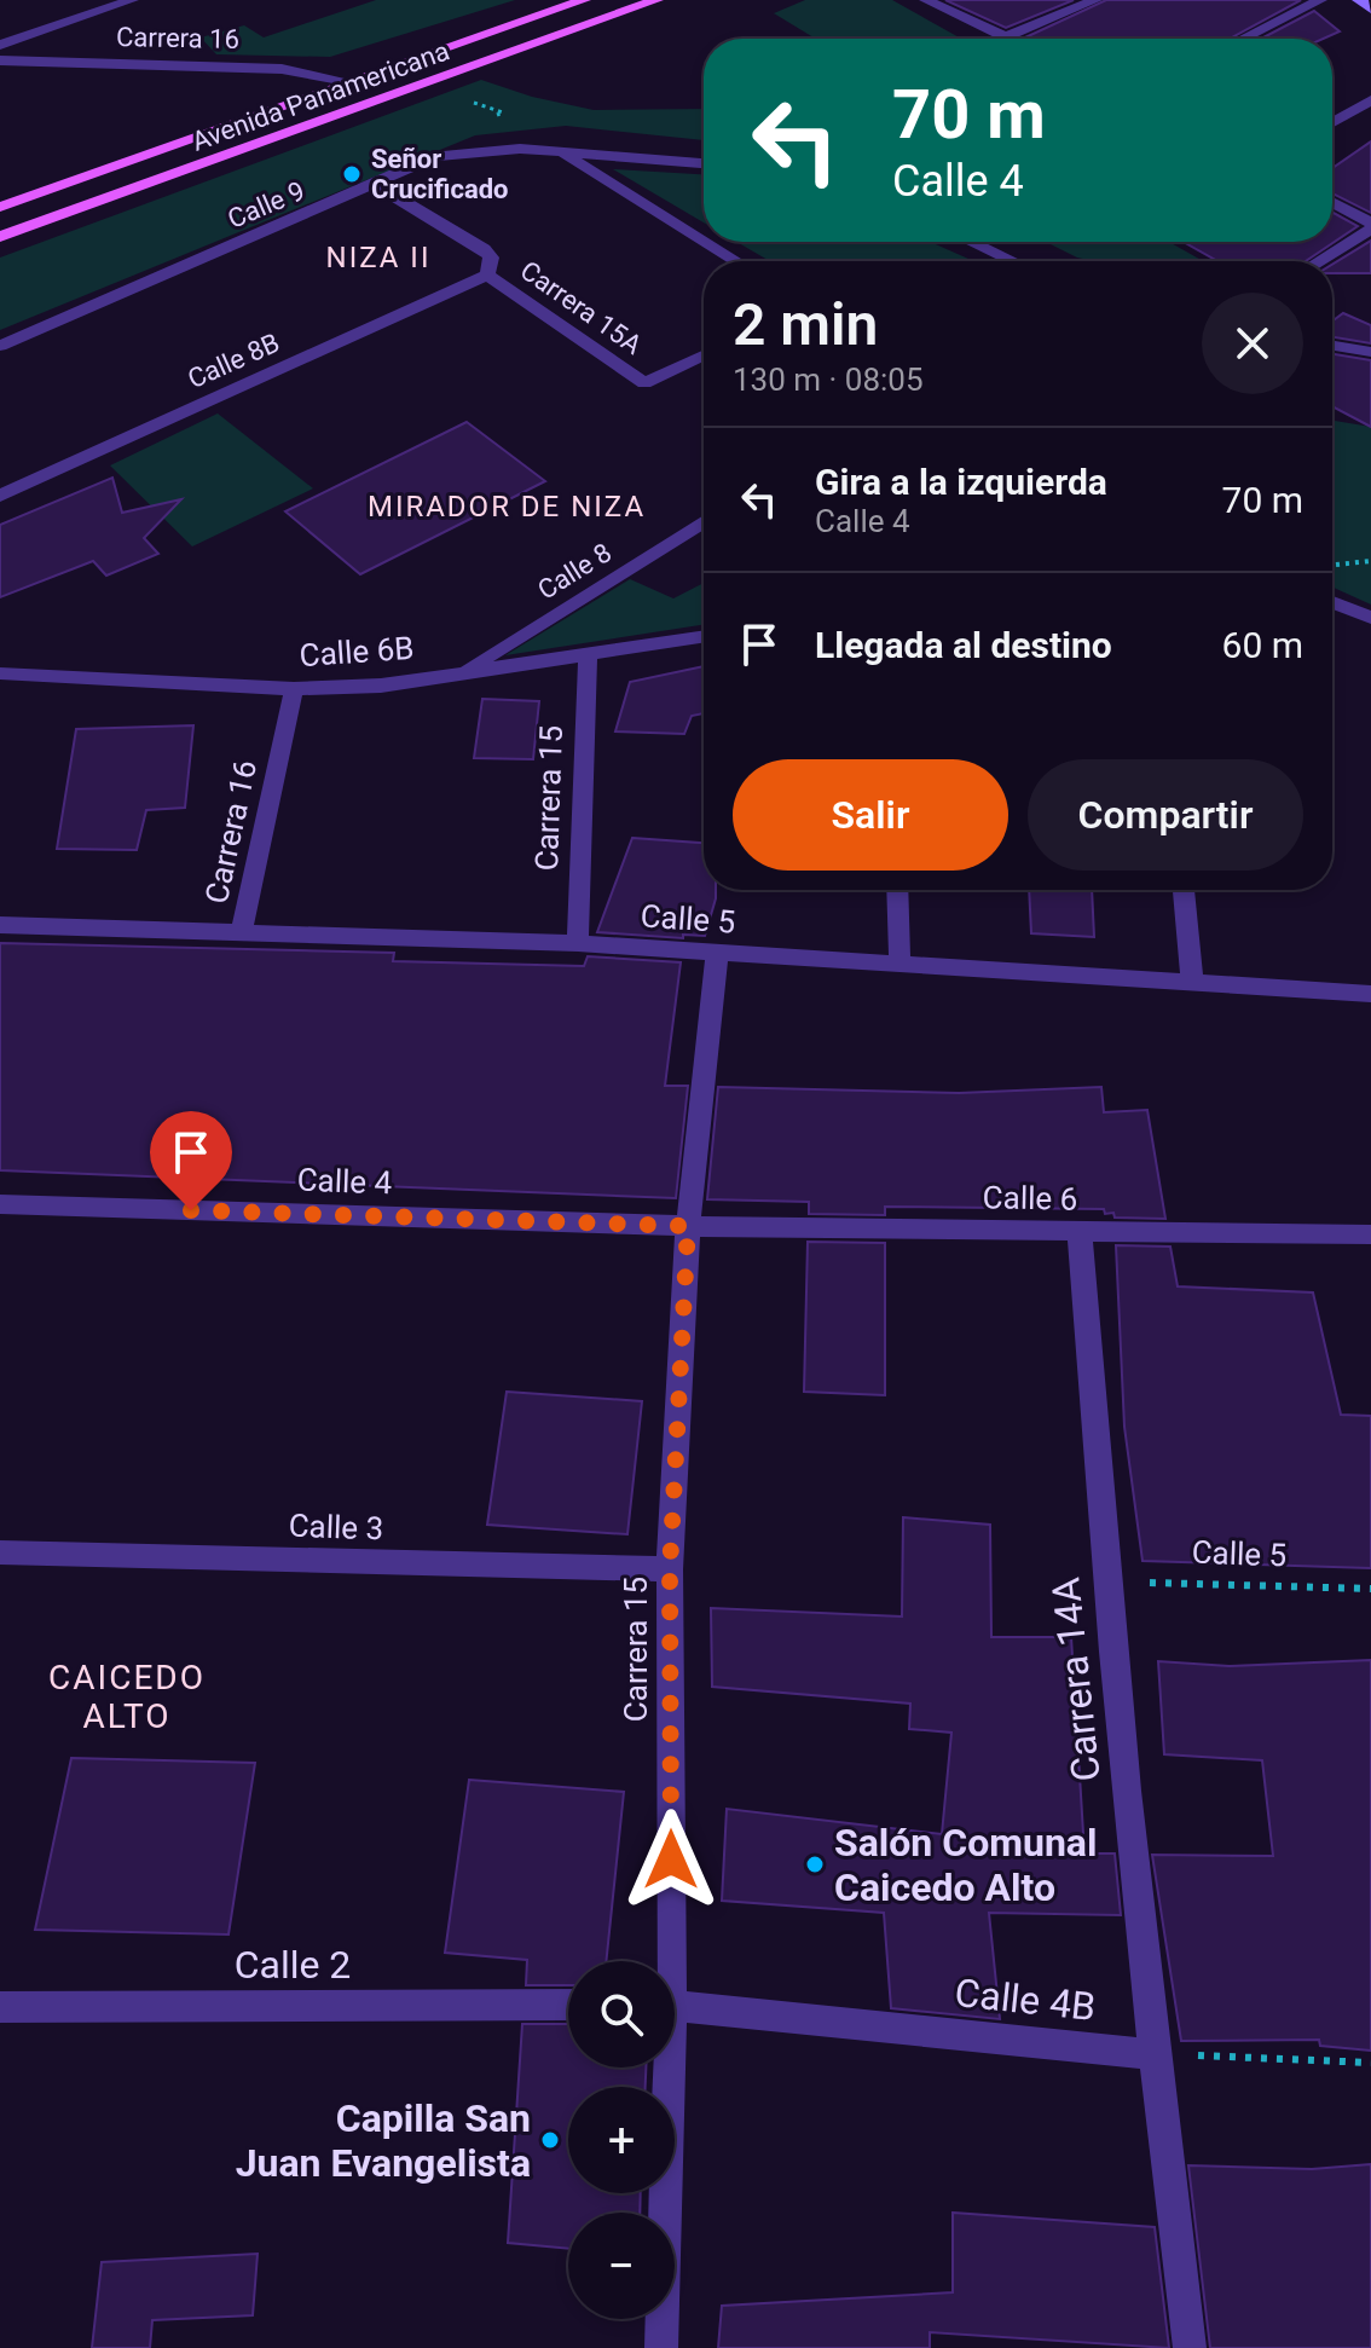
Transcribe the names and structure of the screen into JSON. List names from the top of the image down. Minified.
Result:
{"streets":{"main road":["Avenida Panamericana"],"street":["Carrera 16","Calle 9","Carrera 15A","Calle 8B","Calle 8","Calle 6B","Carrera 15","Calle 5","Calle 4","Calle 6","Calle 3","Carrera 14A","Calle 2","Calle 4B"]},"crossings":[["Carrera 16","Avenida Panamericana"],["Carrera 16","Calle 6B"],["Carrera 16","Calle 5"],["Carrera 15A","Calle 8B"],["Calle 8","Calle 6B"],["Calle 6B","Carrera 15"],["Carrera 15","Calle 5"],["Carrera 15","Calle 4"],["Carrera 15","Calle 6"],["Carrera 15","Calle 3"],["Calle 5","Carrera 14A"],["Calle 4","Calle 6"],["Calle 6","Carrera 14A"],["Carrera 14A","Calle 4B"]],"districts":["NIZA II","MIRADOR DE NIZA","CAICEDO ALTO"],"places":["Señor Crucificado","Salón Comunal Caicedo Alto","Capilla San Juan Evangelista"],"page":{"turn":["70 m","Calle 4"],"heading":["2 min","130 m · 08:05"],"list":[{"name":"Gira a la izquierda","note":"Calle 4","value":"70 m"},{"name":"Llegada al destino","value":"60 m"}],"buttons":["Salir","Compartir"],"map_buttons":["+","−"]}}
